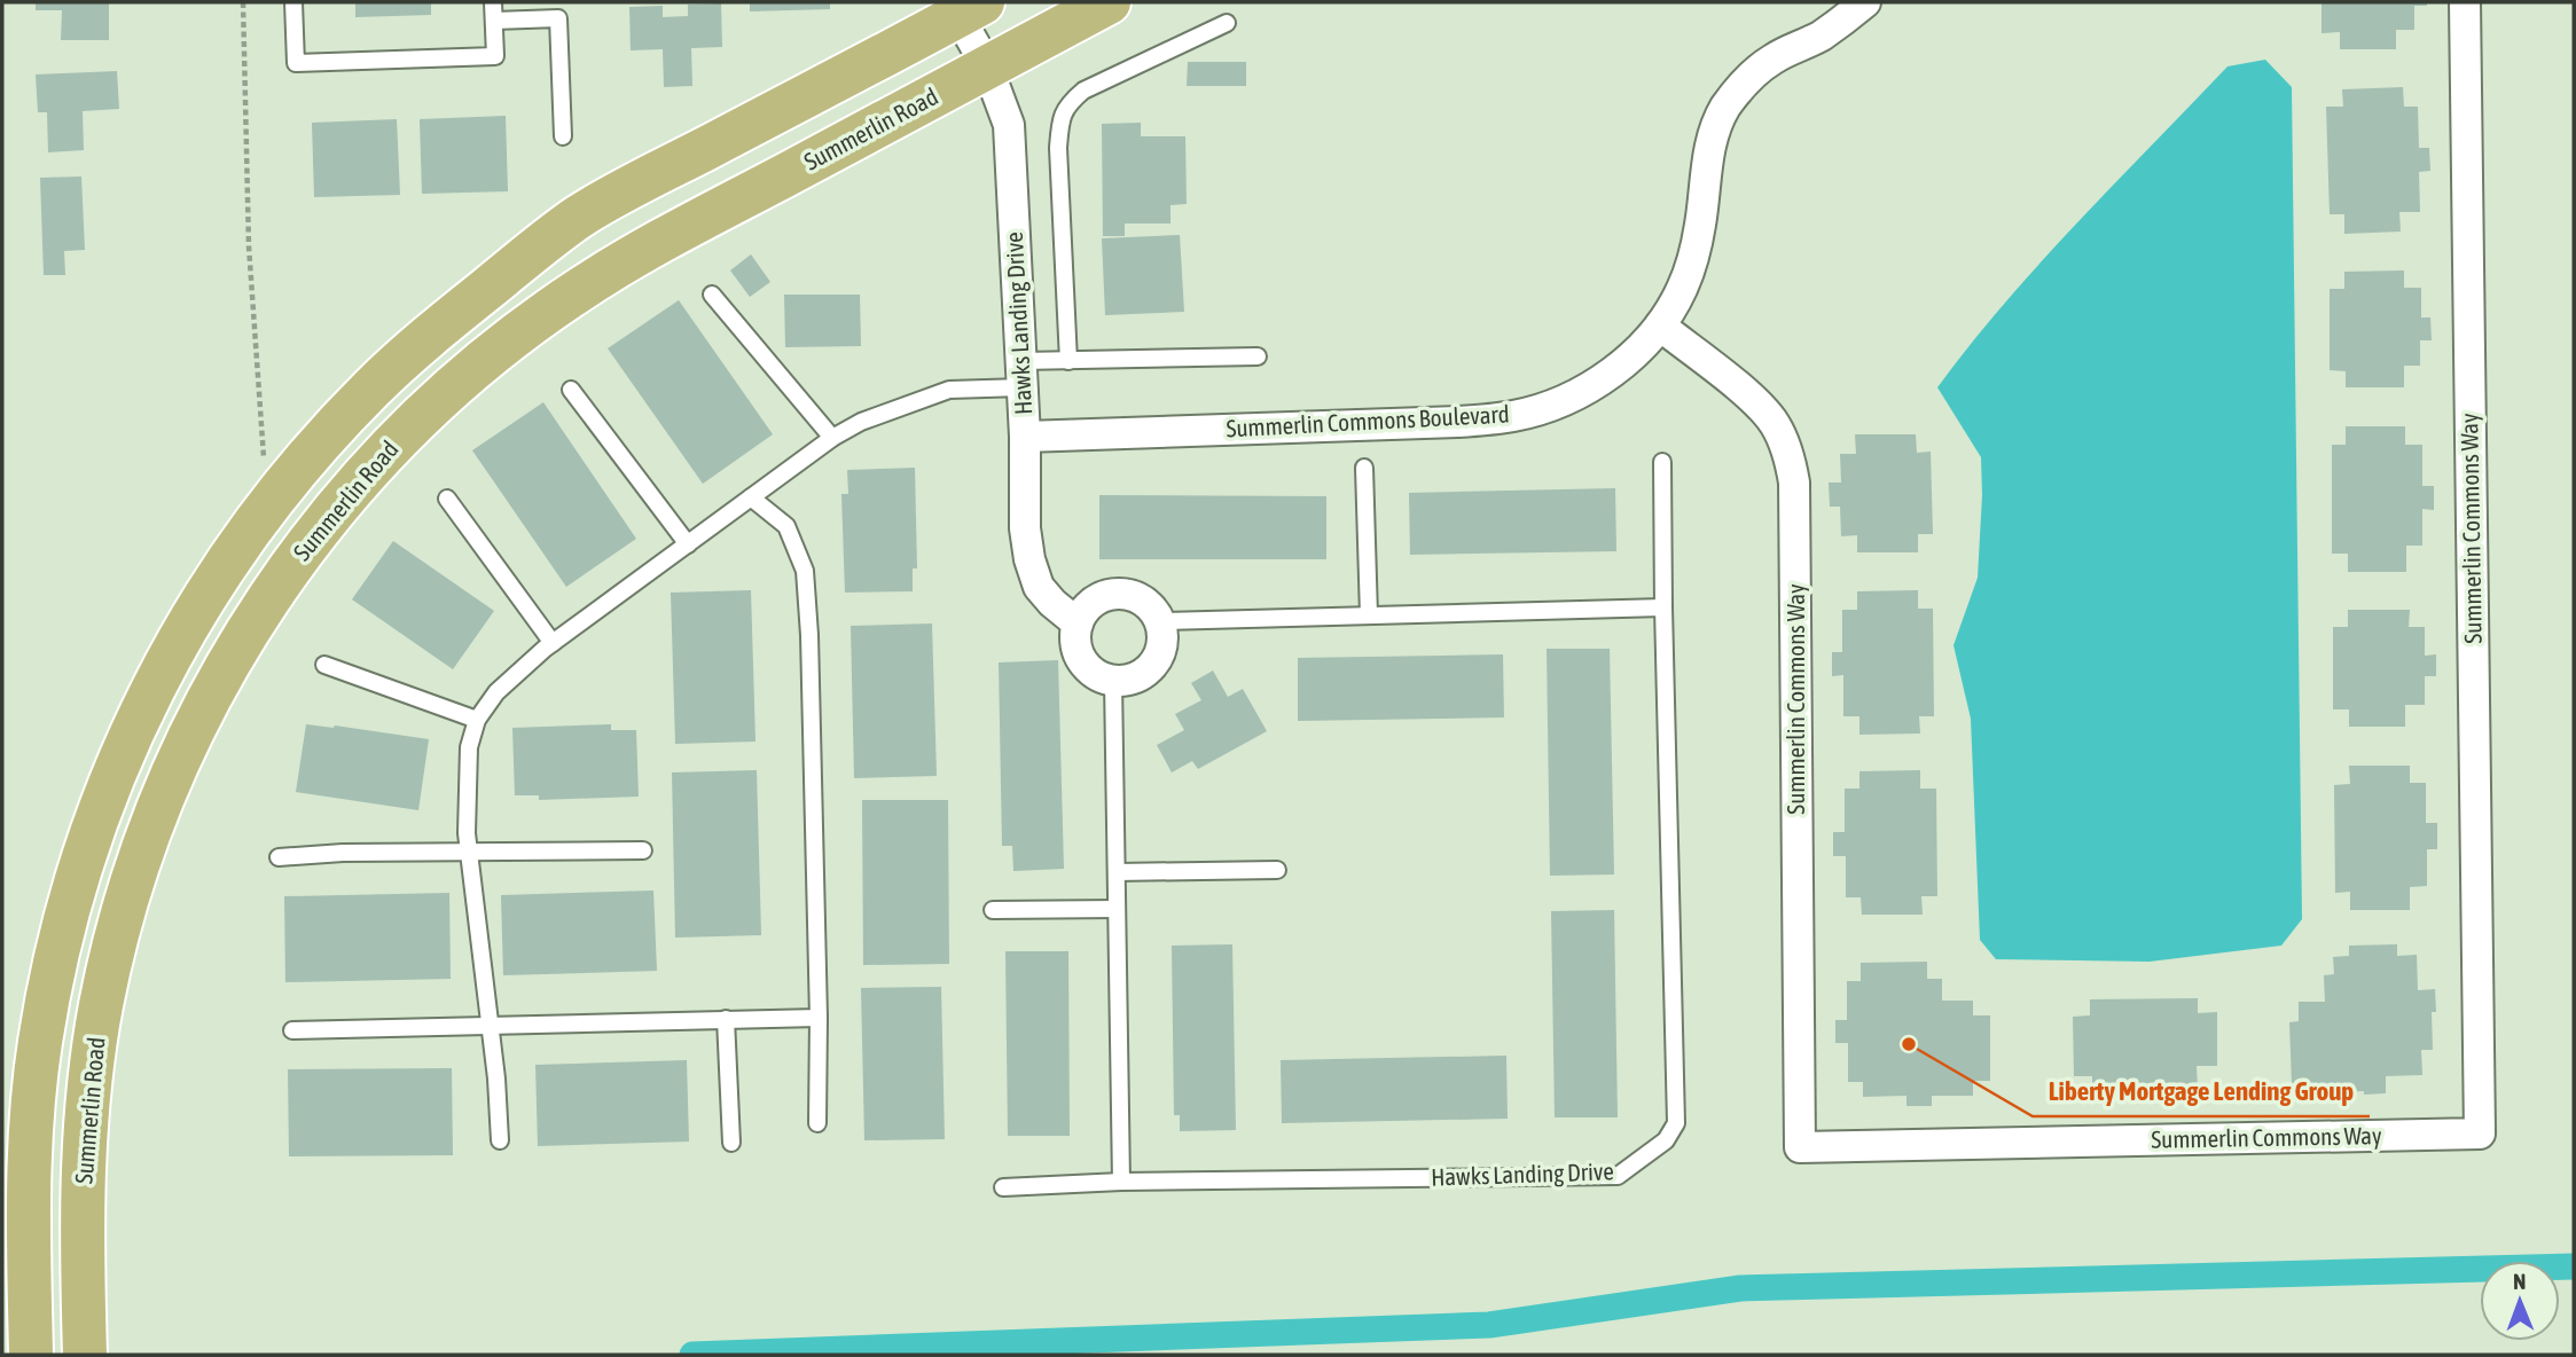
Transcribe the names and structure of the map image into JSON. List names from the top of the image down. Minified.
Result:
{"streets":{"main road":["Summerlin Road"],"street":["Hawks Landing Drive","Summerlin Commons Boulevard","Summerlin Commons Way"]},"crossings":[["Summerlin Road","Hawks Landing Drive"],["Hawks Landing Drive","Summerlin Commons Boulevard"],["Summerlin Commons Boulevard","Summerlin Commons Way"]],"places":["Liberty Mortgage Lending Group"],"north":"top"}
